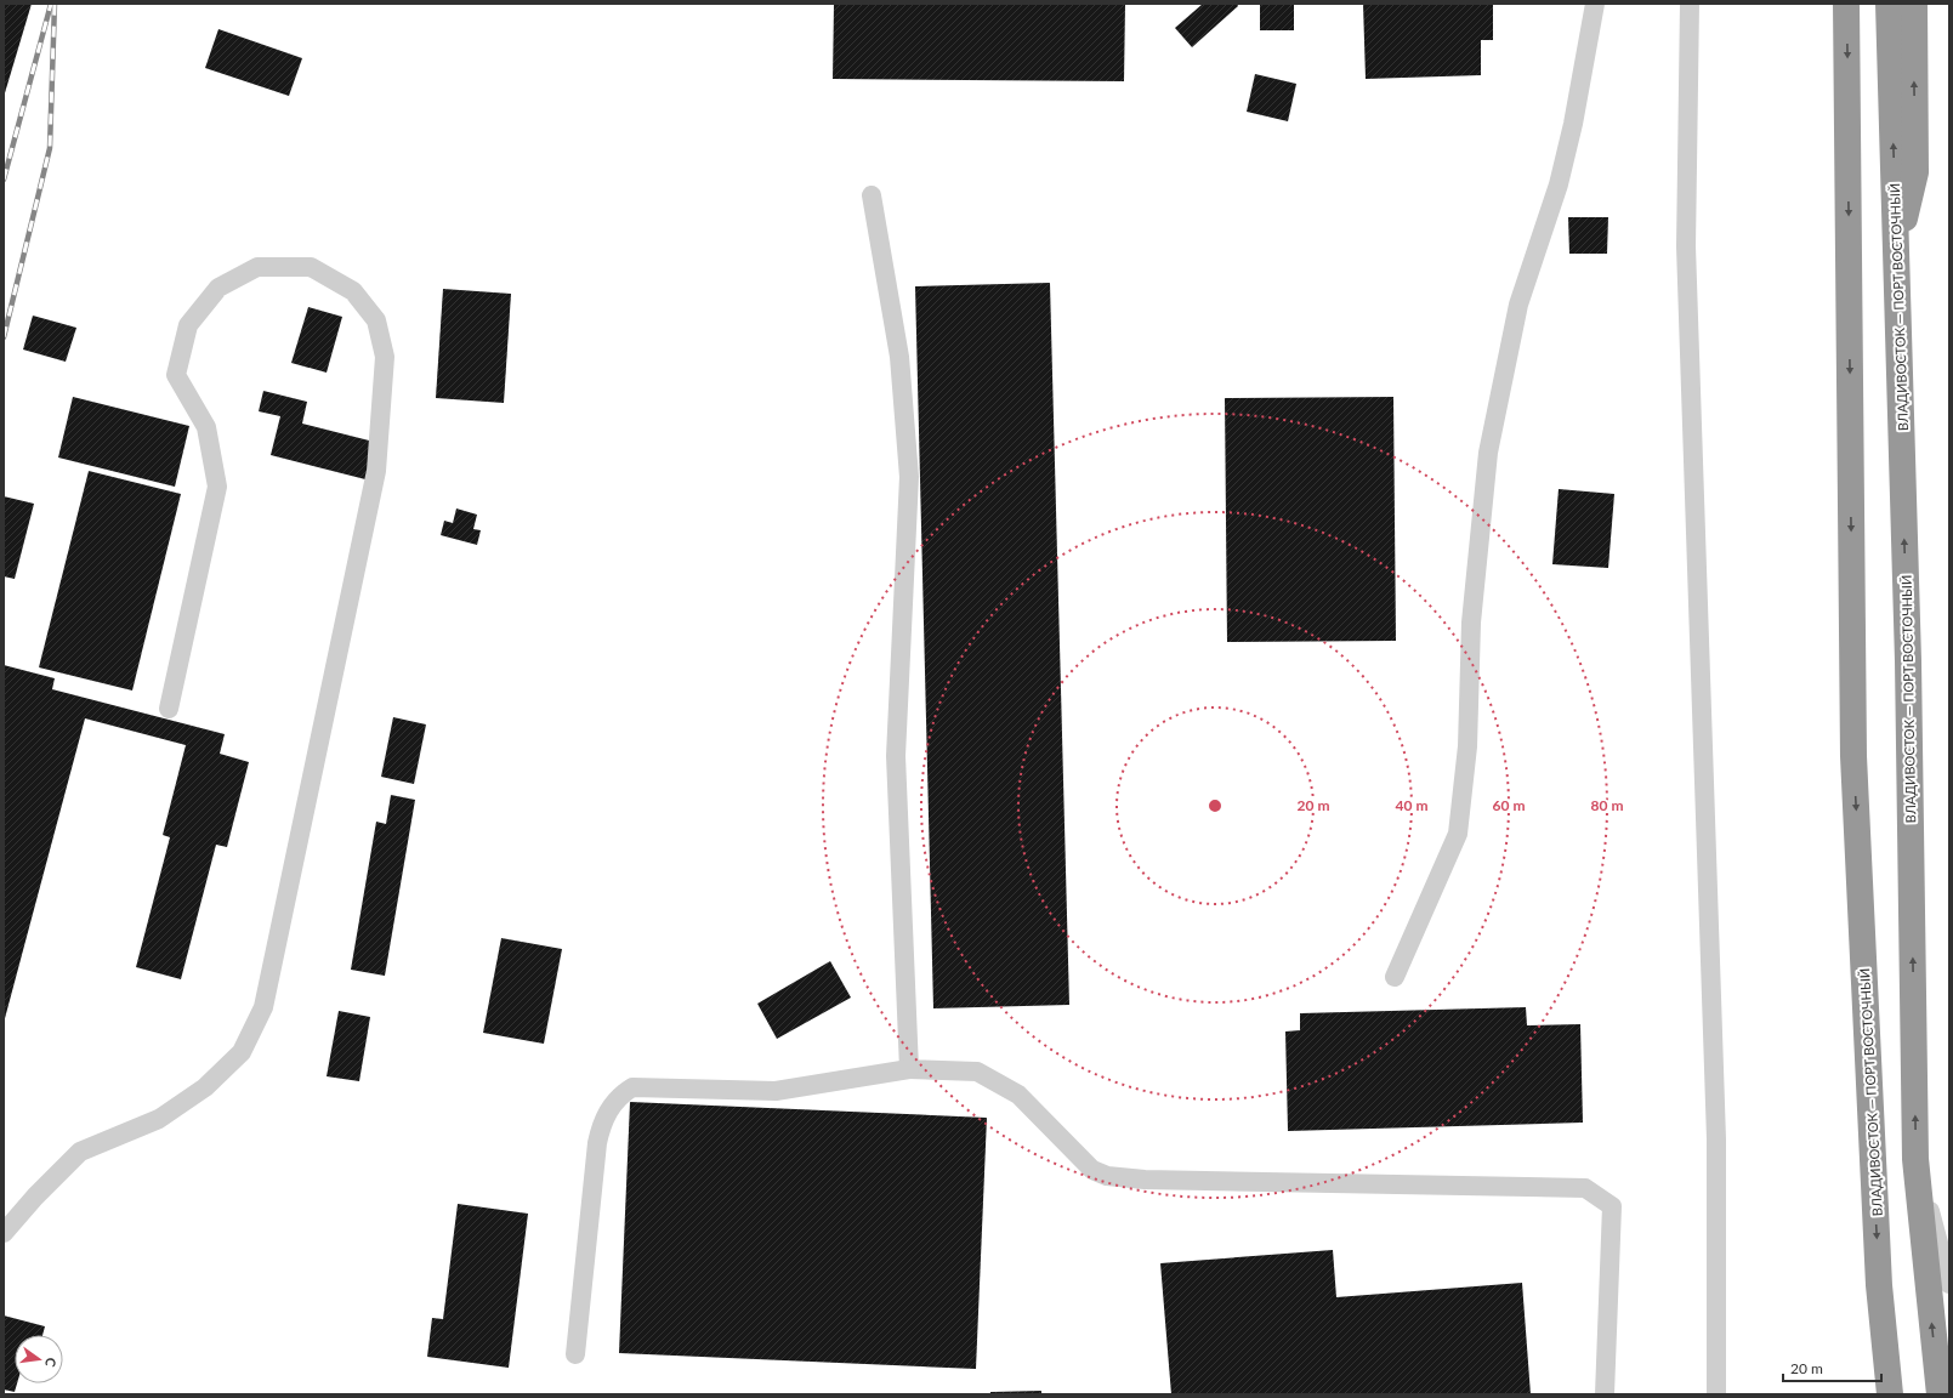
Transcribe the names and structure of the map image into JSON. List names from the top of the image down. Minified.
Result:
{"streets":{"highway":["ВЛАДИВОСТОК — ПОРТ ВОСТОЧНЫЙ"]},"scale_bar":"20 m","north":"right","rings":["20 m","40 m","60 m","80 m"]}
